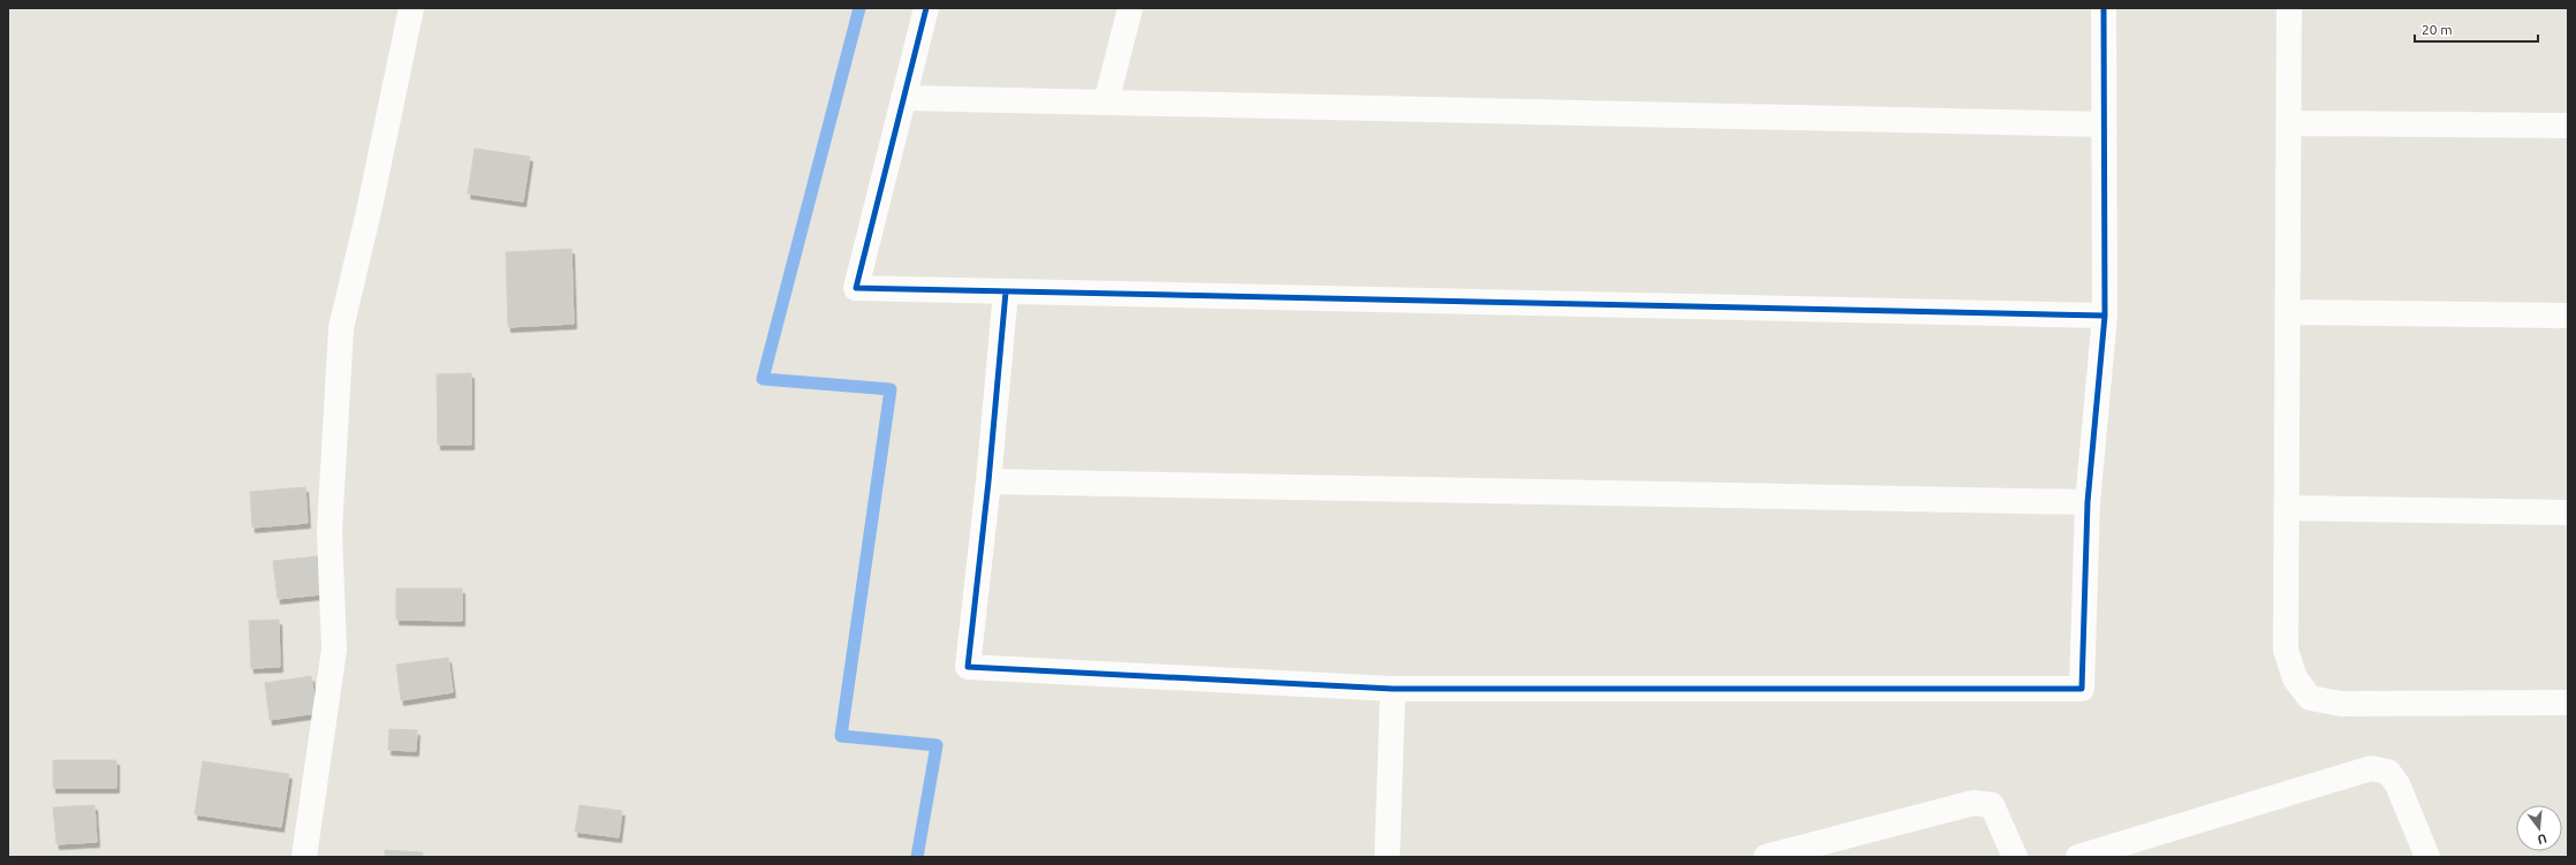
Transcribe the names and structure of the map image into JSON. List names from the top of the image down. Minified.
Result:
{"scale_bar":"20 m","north":"bottom"}
